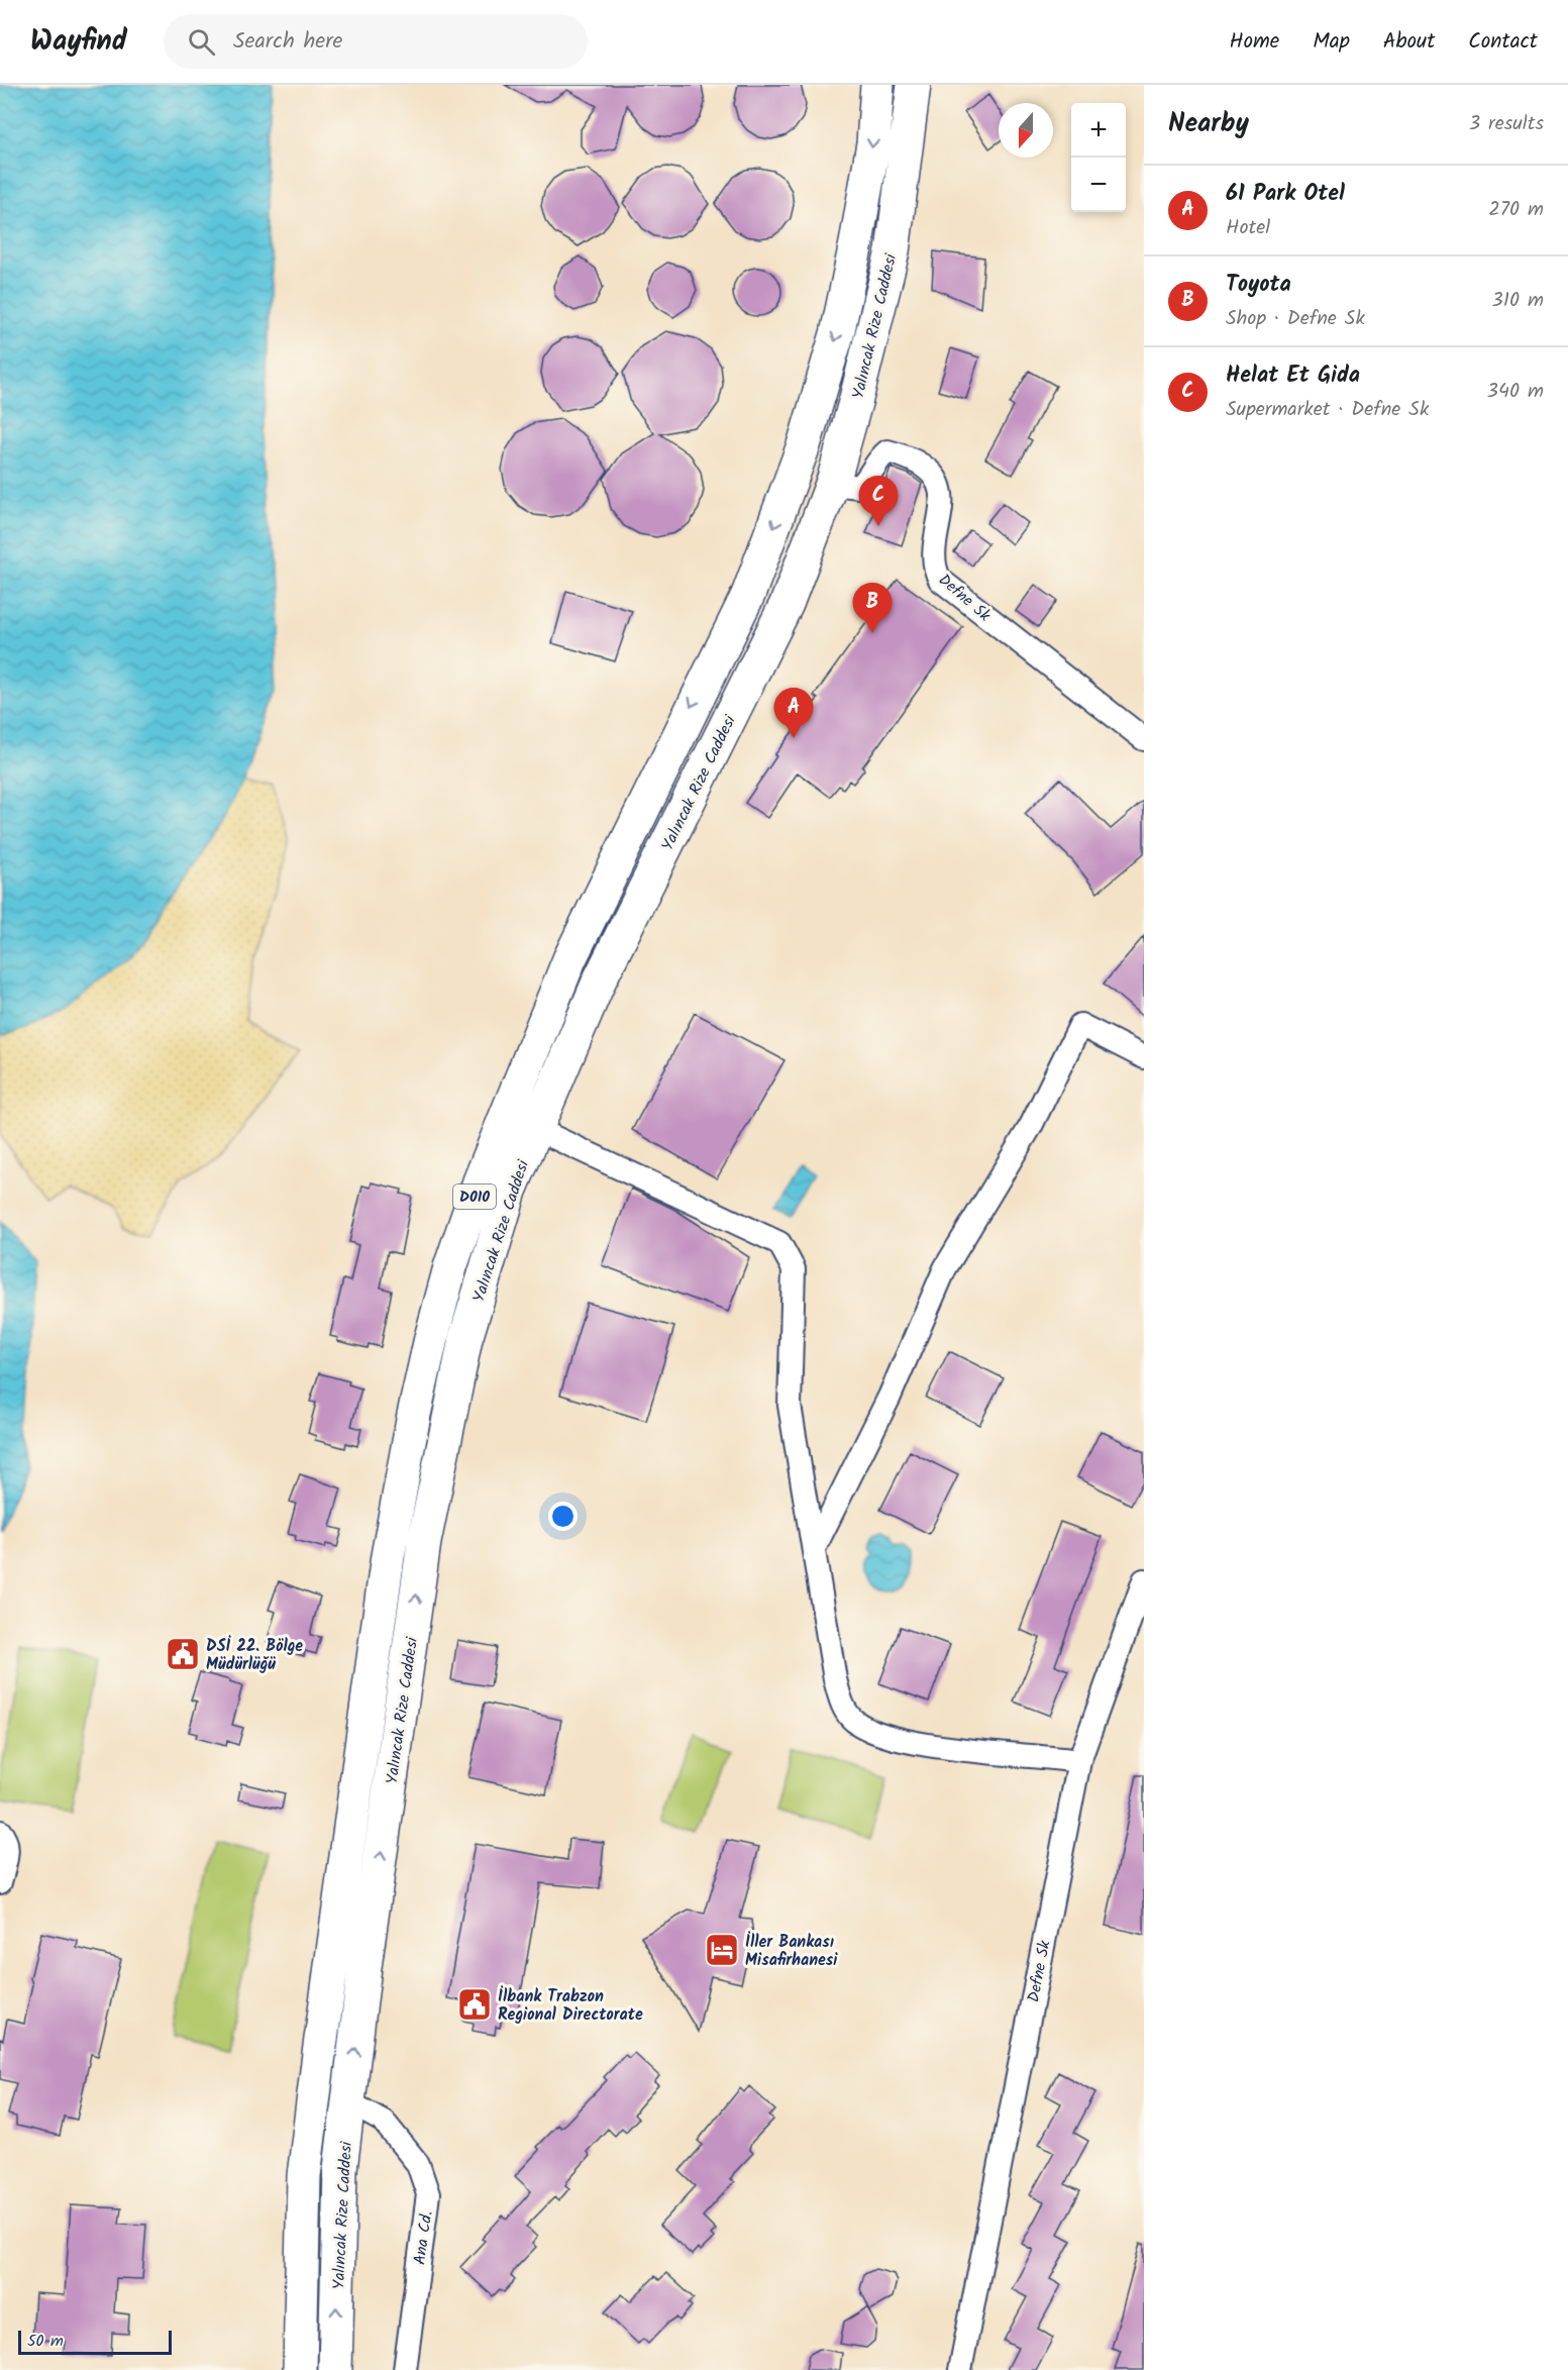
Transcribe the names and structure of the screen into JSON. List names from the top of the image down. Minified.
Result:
{"streets":{"highway":["Yalıncak Rize Caddesi","D010"],"street":["Defne Sk","Ana Cd."]},"crossings":[["Yalıncak Rize Caddesi","Defne Sk"],["Yalıncak Rize Caddesi","Ana Cd."]],"places":{"public building":["DSİ 22. Bölge Müdürlüğü","İlbank Trabzon Regional Directorate"],"hotel":["İller Bankası Misafirhanesi"]},"scale_bar":"50 m","north":"bottom","page":{"header":"Wayfind","search":"Search here","nav":["Home","Map","About","Contact"],"heading":["Nearby","3 results"],"map_buttons":["+","−"],"list":[{"mark":"A","name":"61 Park Otel","note":"Hotel","value":"270 m"},{"mark":"B","name":"Toyota","note":"Shop · Defne Sk","value":"310 m"},{"mark":"C","name":"Helat Et Gida","note":"Supermarket · Defne Sk","value":"340 m"}],"pins":["C","B","A"],"scale":"50 m"}}
